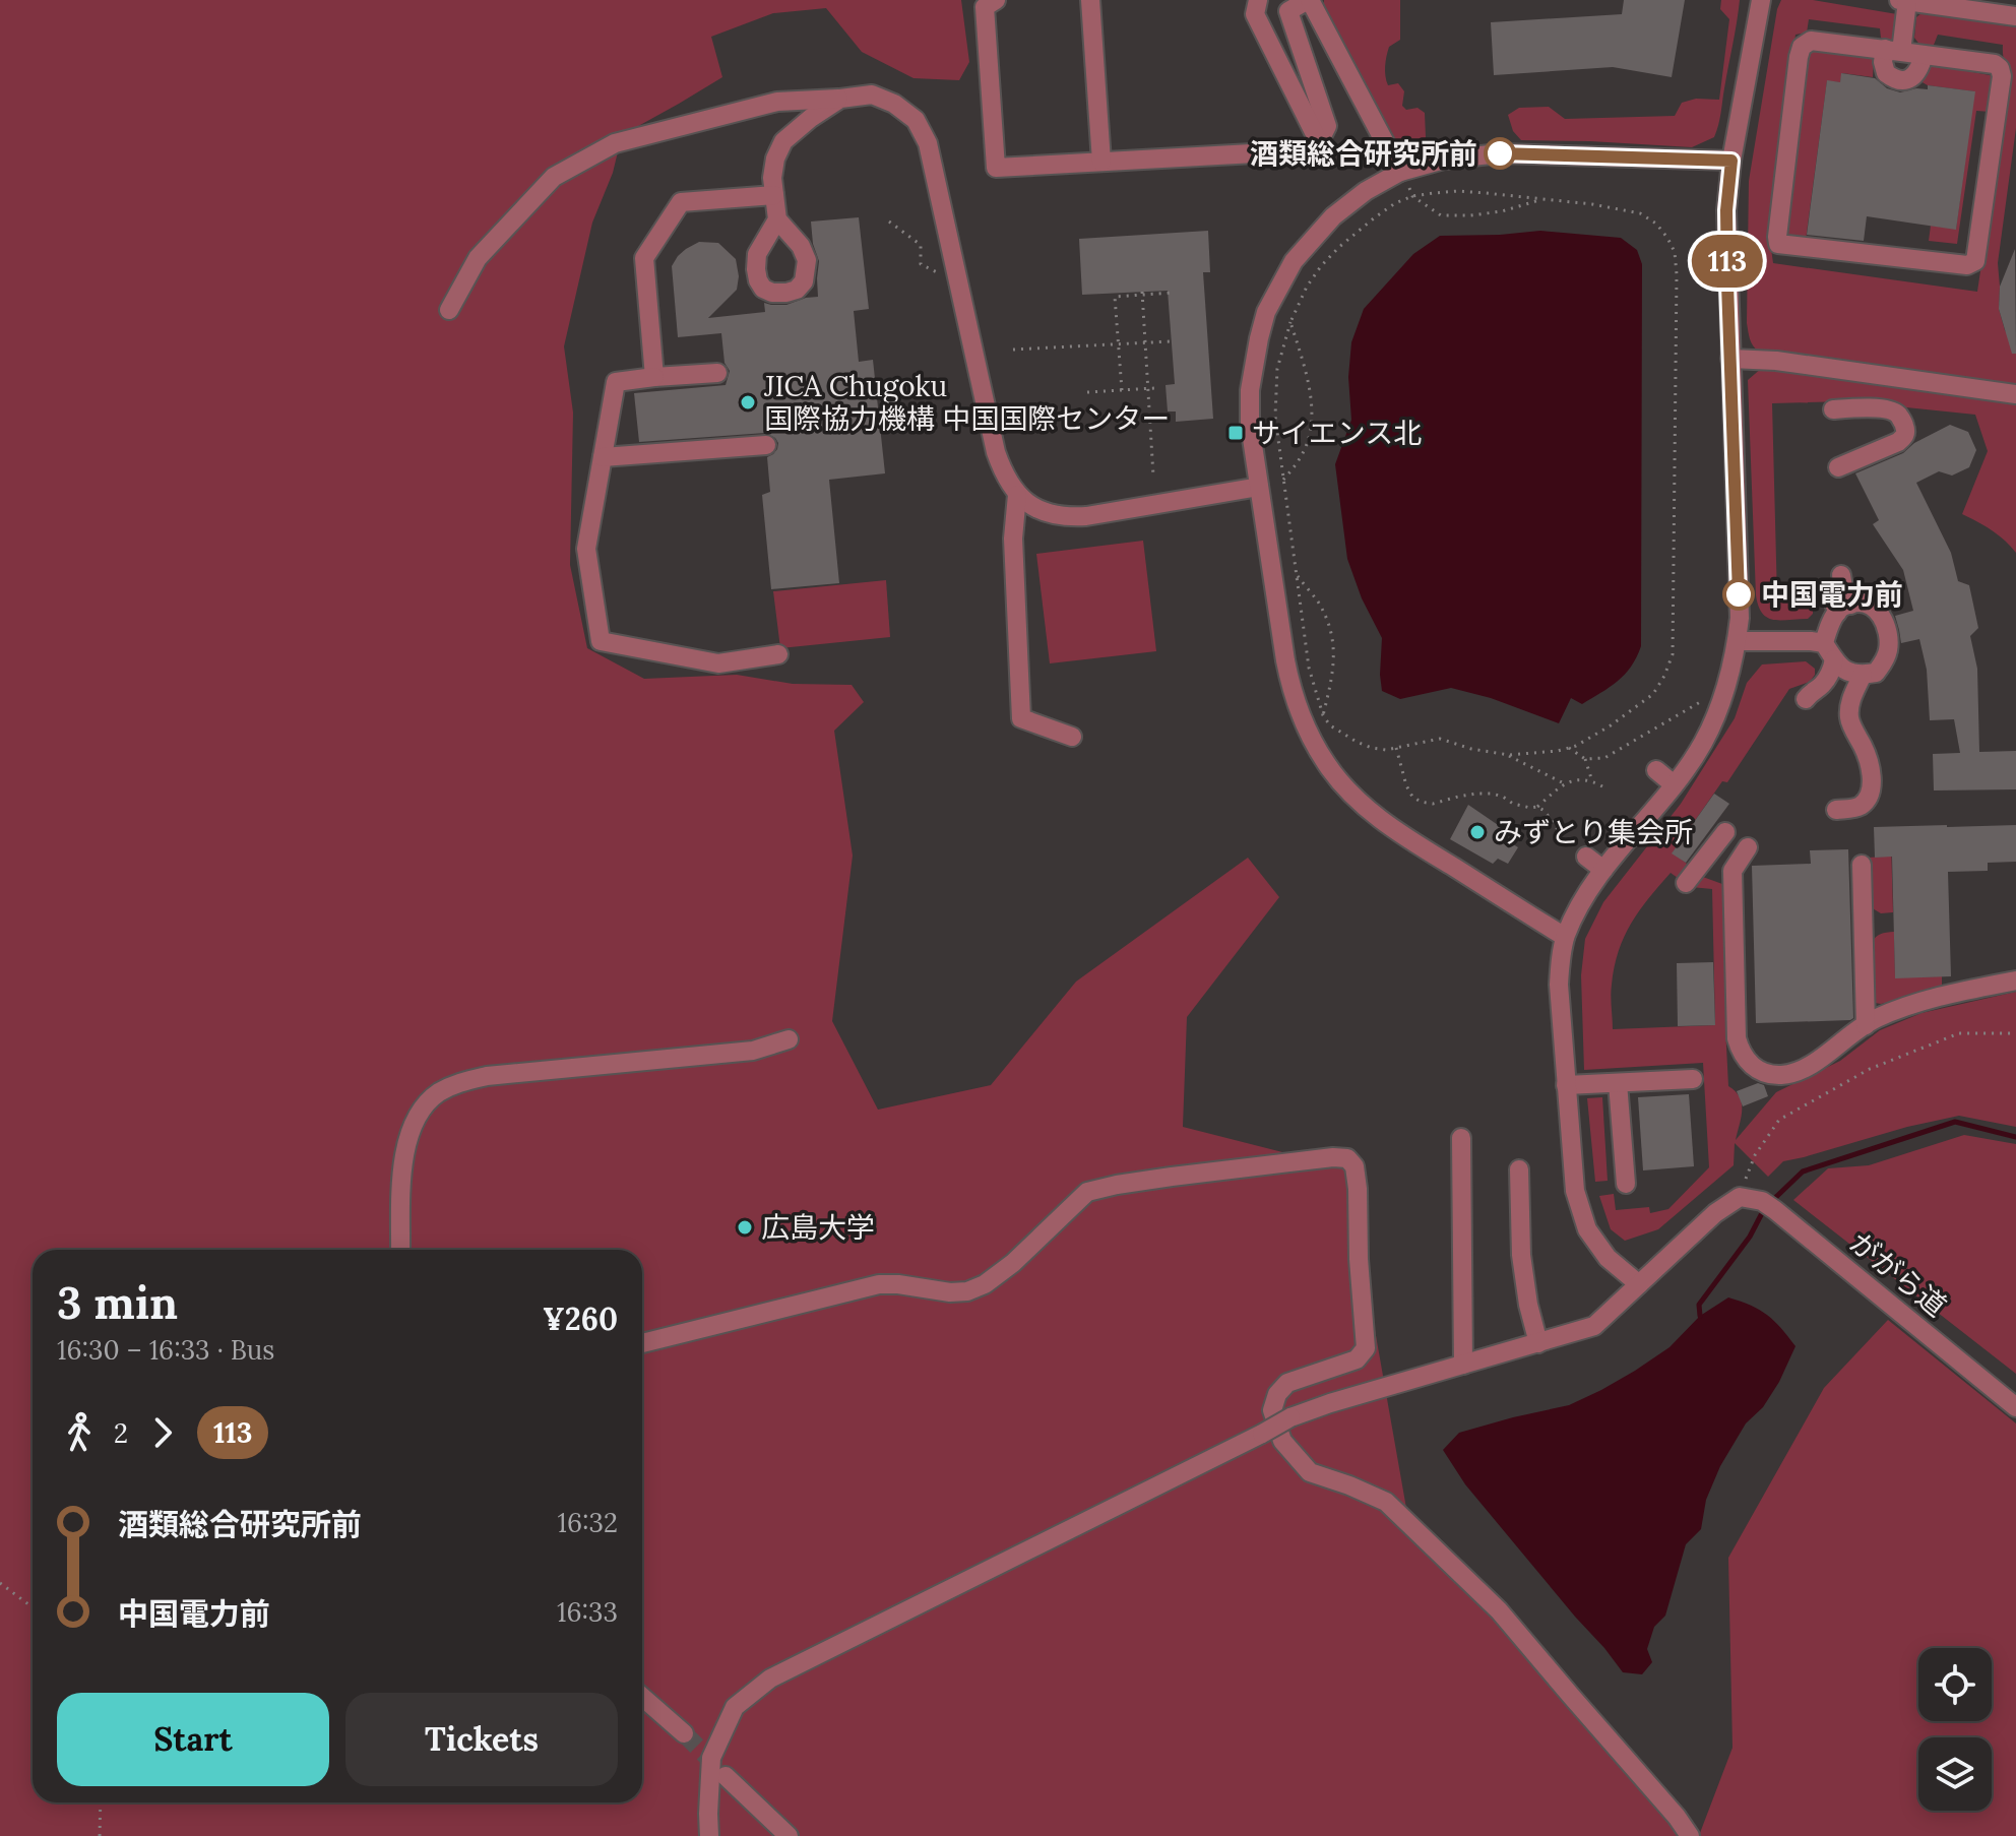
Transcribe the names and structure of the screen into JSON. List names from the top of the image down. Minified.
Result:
{"streets":{"street":["ががら道"]},"places":{"other":["酒類総合研究所前","JICA Chugoku 国際協力機構 中国国際センター","中国電力前","みずとり集会所","広島大学"],"transit":["サイエンス北"]},"lines":["bus line 113"],"page":{"on_map":"113","heading":["3 min","16:30 – 16:33 · Bus","¥260"],"legs":["2","113"],"list":[{"name":"酒類総合研究所前","value":"16:32"},{"name":"中国電力前","value":"16:33"}],"buttons":["Start","Tickets"]}}
